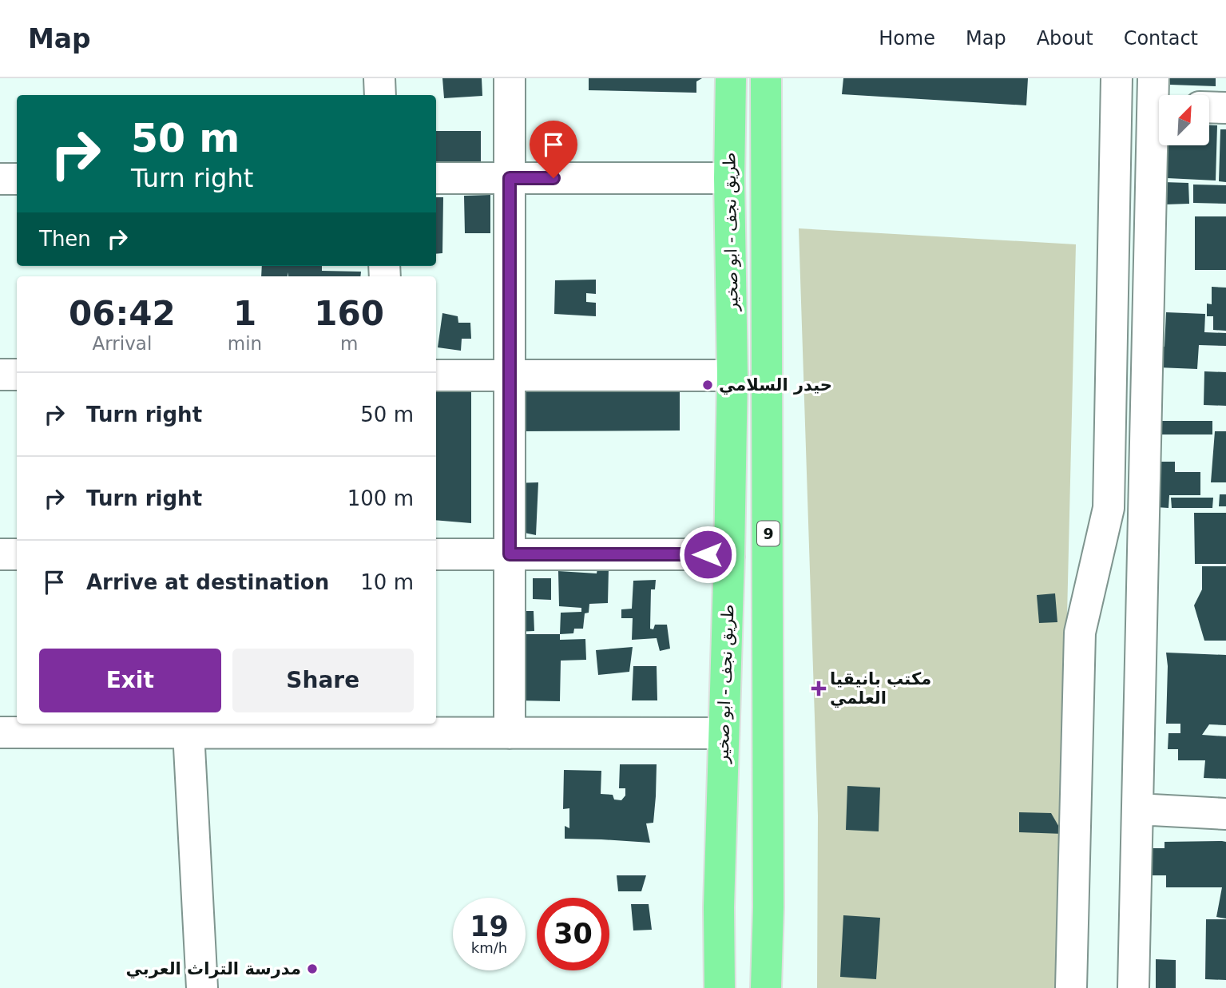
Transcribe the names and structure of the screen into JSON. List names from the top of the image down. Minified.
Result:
{"streets":{"highway":["طريق نجف - ابو صخير","9"]},"places":{"other":["حيدر السلامي","مدرسة التراث العربي"],"health":["مكتب بانيقيا العلمي"]},"north":"top right","page":{"header":"Map","nav":["Home","Map","About","Contact"],"turn":["50 m","Turn right"],"then":"Then","eta":["06:42","Arrival","1","min","160","m"],"list":[{"name":"Turn right","value":"50 m"},{"name":"Turn right","value":"100 m"},{"name":"Arrive at destination","value":"10 m"}],"buttons":["Exit","Share"],"speed":"19 km/h","limit":"30"}}
